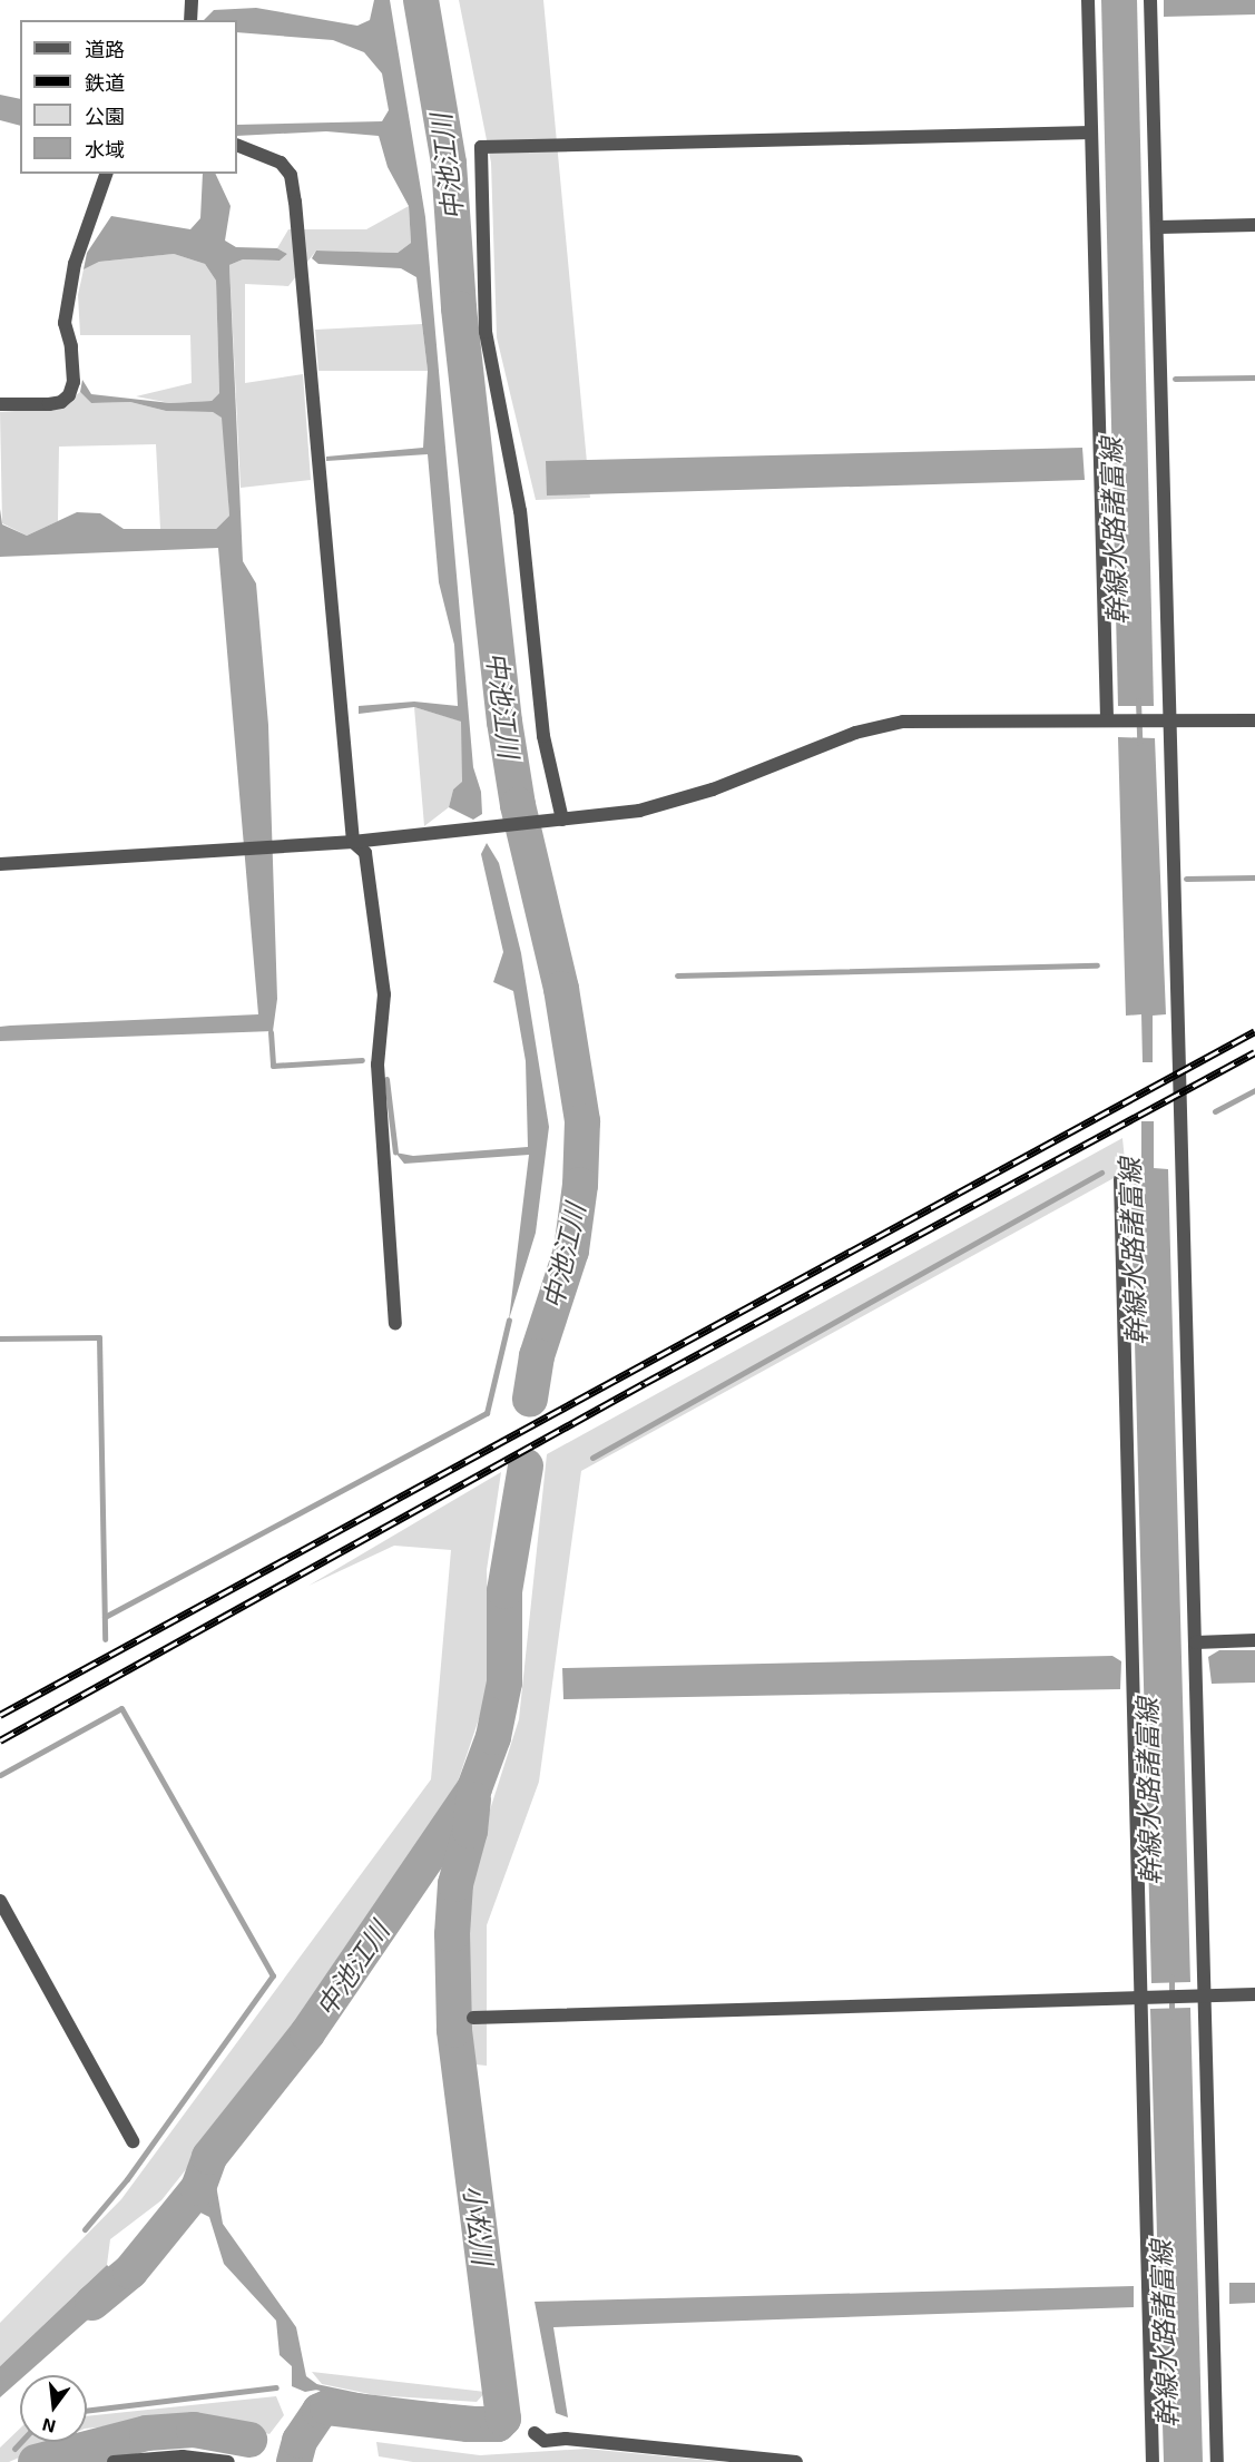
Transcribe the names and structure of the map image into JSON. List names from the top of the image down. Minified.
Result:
{"water":["中池江川","幹線水路諸富線","小松川"],"legend":["道路","鉄道","公園","水域"],"north":"bottom"}
